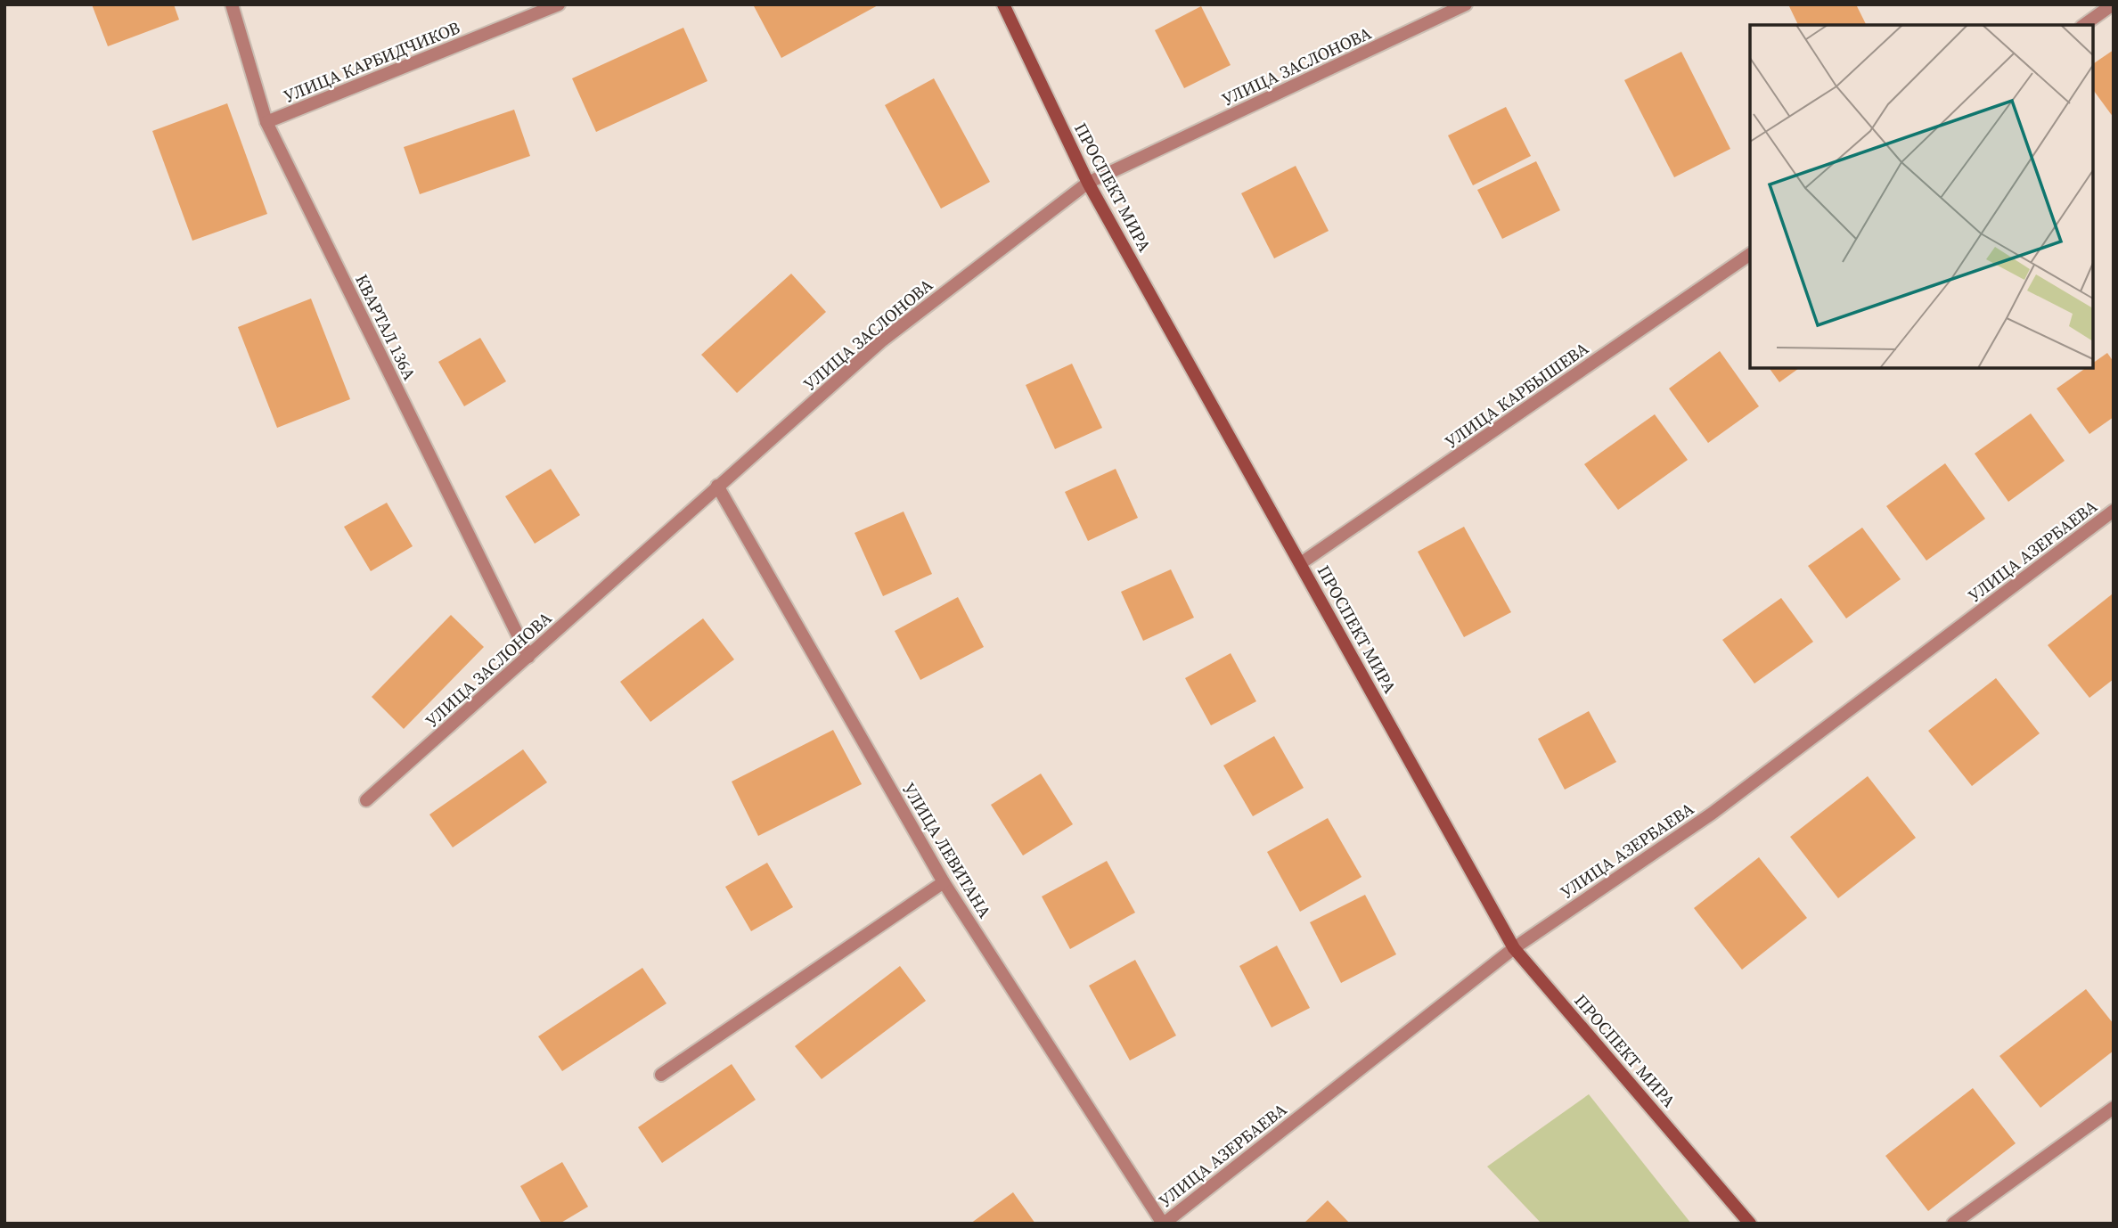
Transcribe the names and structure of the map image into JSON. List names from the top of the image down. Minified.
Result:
{"streets":{"main road":["ПРОСПЕКТ МИРА"],"street":["УЛИЦА КАРБИДЧИКОВ","УЛИЦА ЗАСЛОНОВА","КВАРТАЛ 136А","УЛИЦА КАРБЫШЕВА","УЛИЦА АЗЕРБАЕВА","УЛИЦА ЛЕВИТАНА"]},"crossings":[["УЛИЦА КАРБИДЧИКОВ","КВАРТАЛ 136А"],["УЛИЦА ЗАСЛОНОВА","ПРОСПЕКТ МИРА"],["УЛИЦА ЗАСЛОНОВА","КВАРТАЛ 136А"],["УЛИЦА ЗАСЛОНОВА","УЛИЦА ЛЕВИТАНА"],["ПРОСПЕКТ МИРА","УЛИЦА КАРБЫШЕВА"],["ПРОСПЕКТ МИРА","УЛИЦА АЗЕРБАЕВА"],["УЛИЦА АЗЕРБАЕВА","УЛИЦА ЛЕВИТАНА"]]}
